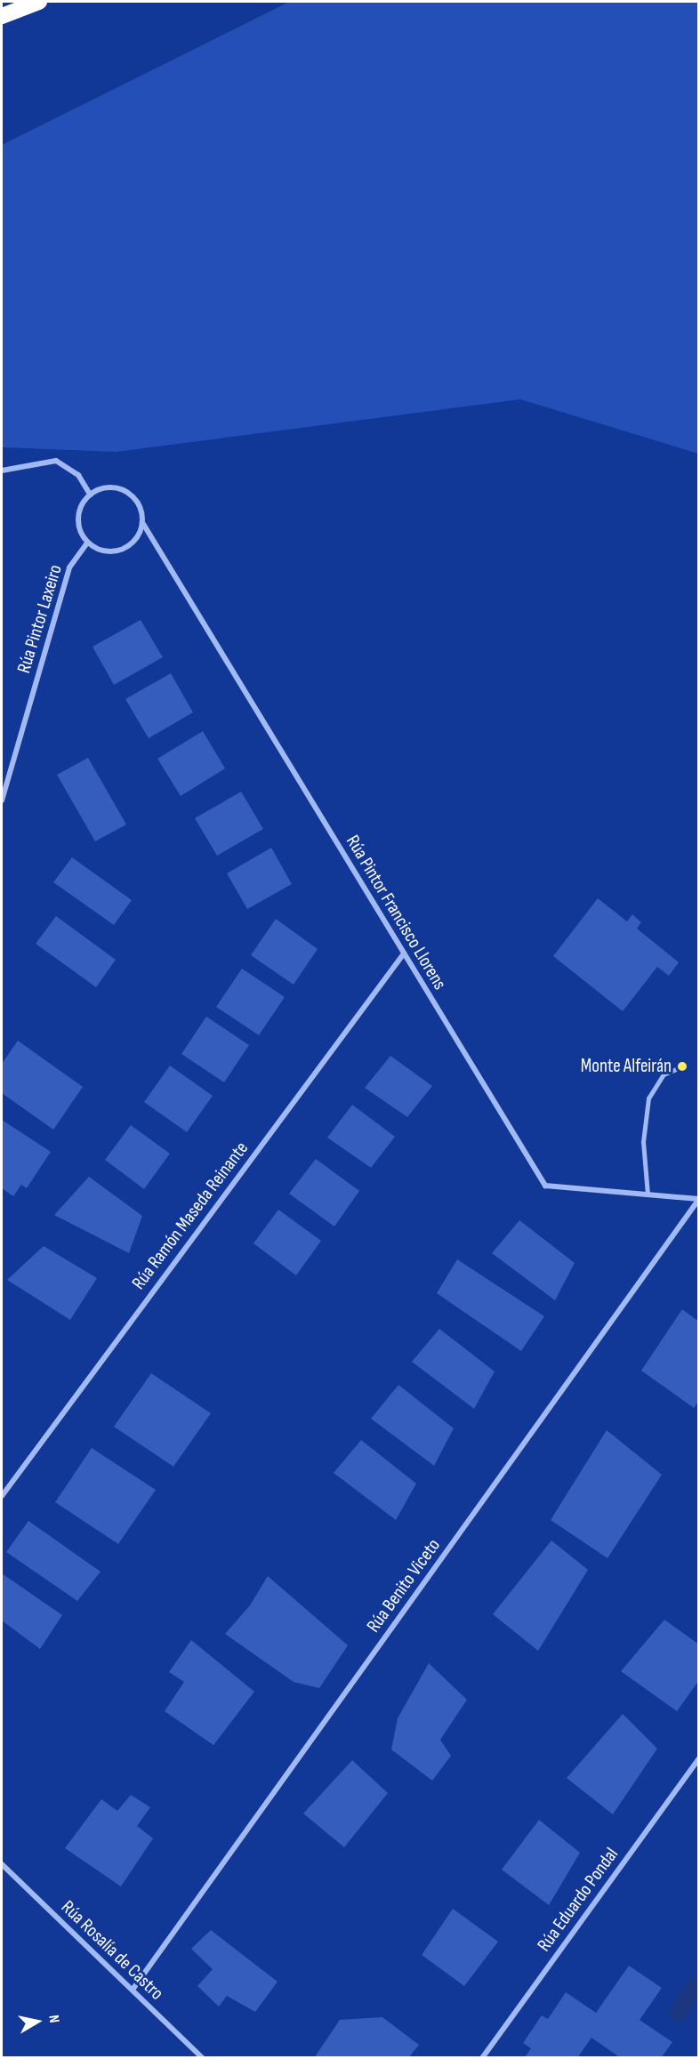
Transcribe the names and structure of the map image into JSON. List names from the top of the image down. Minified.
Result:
{"streets":{"street":["Rúa Pintor Laxeiro","Rúa Pintor Francisco Llorens","Rúa Ramón Maseda Reinante","Rúa Benito Viceto","Rúa Eduardo Pondal","Rúa Rosalía de Castro"]},"crossings":[["Rúa Pintor Laxeiro","Rúa Pintor Francisco Llorens"],["Rúa Pintor Francisco Llorens","Rúa Ramón Maseda Reinante"],["Rúa Pintor Francisco Llorens","Rúa Benito Viceto"],["Rúa Benito Viceto","Rúa Rosalía de Castro"]],"places":["Monte Alfeirán"],"north":"right"}
